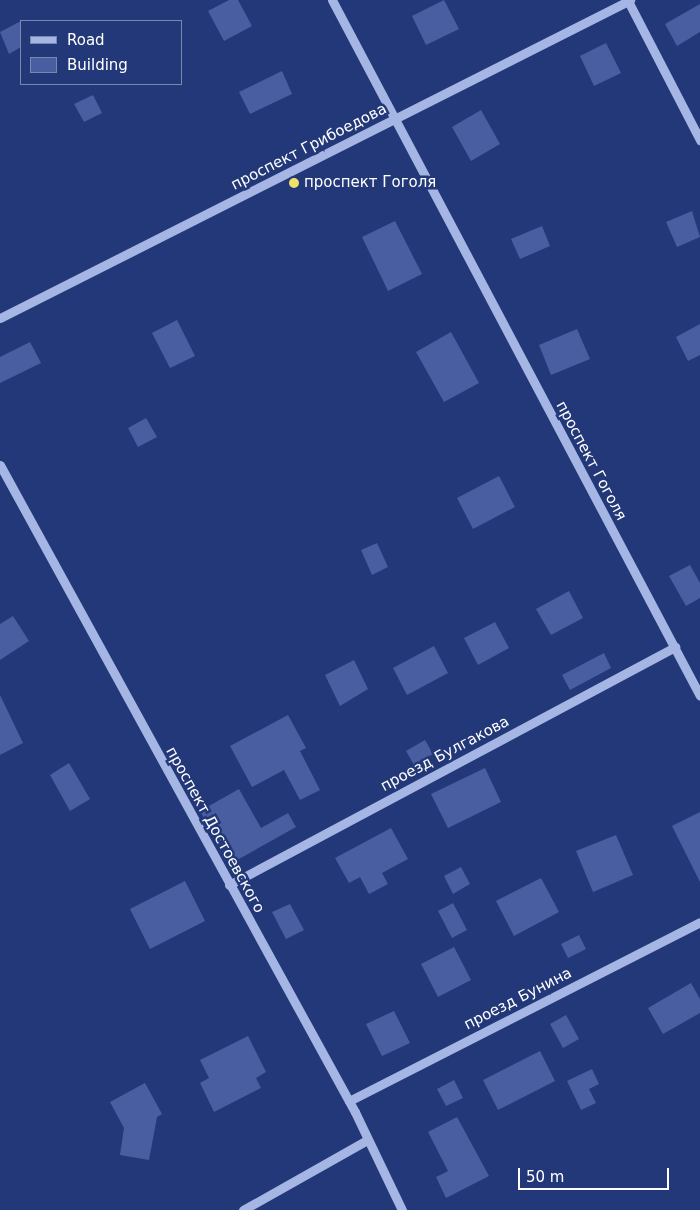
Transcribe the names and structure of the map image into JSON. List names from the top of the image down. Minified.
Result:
{"streets":{"street":["проспект Грибоедова","проспект Гоголя","проезд Булгакова","проспект Достоевского","проезд Бунина"]},"crossings":[["проспект Грибоедова","проспект Гоголя"],["проспект Гоголя","проезд Булгакова"],["проезд Булгакова","проспект Достоевского"],["проспект Достоевского","проезд Бунина"]],"places":["проспект Гоголя"],"legend":["Road","Building"],"scale_bar":"50 m"}
